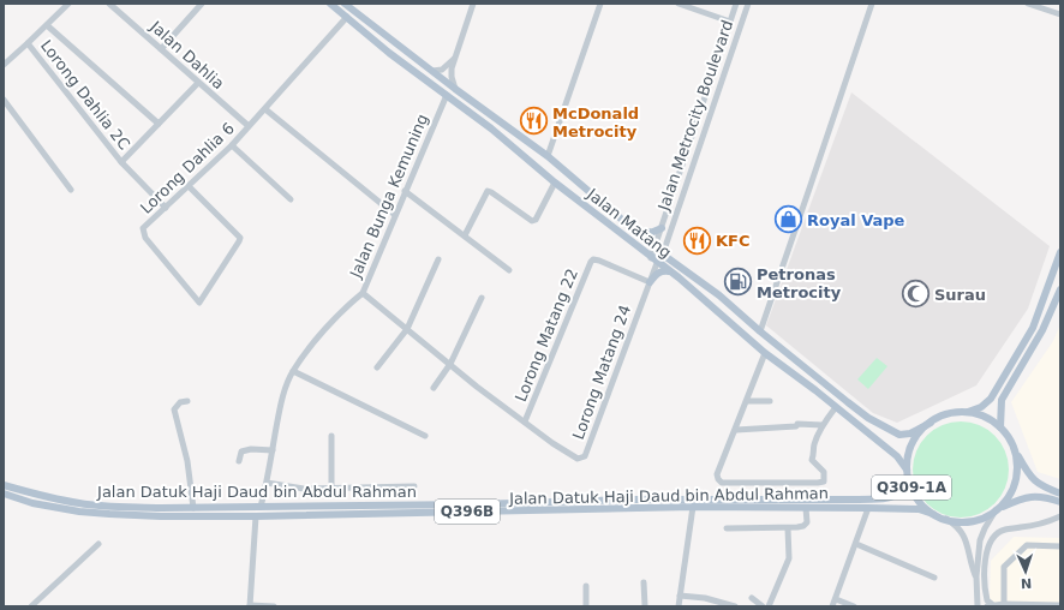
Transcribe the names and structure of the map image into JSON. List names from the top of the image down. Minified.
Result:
{"streets":{"main road":["Jalan Matang","Q309-1A","Jalan Datuk Haji Daud bin Abdul Rahman","Q396B"],"street":["Jalan Dahlia","Lorong Dahlia 2C","Jalan Metrocity Boulevard","Lorong Dahlia 6","Jalan Bunga Kemuning","Lorong Matang 22","Lorong Matang 24"]},"crossings":[["Jalan Dahlia","Lorong Dahlia 6"],["Lorong Dahlia 2C","Lorong Dahlia 6"],["Jalan Metrocity Boulevard","Jalan Matang"],["Jalan Metrocity Boulevard","Lorong Matang 24"],["Lorong Dahlia 6","Jalan Matang"],["Jalan Bunga Kemuning","Jalan Matang"],["Jalan Bunga Kemuning","Jalan Datuk Haji Daud bin Abdul Rahman"],["Jalan Matang","Lorong Matang 24"],["Jalan Matang","Q309-1A"],["Jalan Matang","Jalan Datuk Haji Daud bin Abdul Rahman"],["Lorong Matang 22","Lorong Matang 24"],["Q309-1A","Jalan Datuk Haji Daud bin Abdul Rahman"]],"places":{"restaurant":["McDonald Metrocity","KFC"],"shop":["Royal Vape"],"fuel station":["Petronas Metrocity"],"mosque":["Surau"]},"north":"bottom"}
